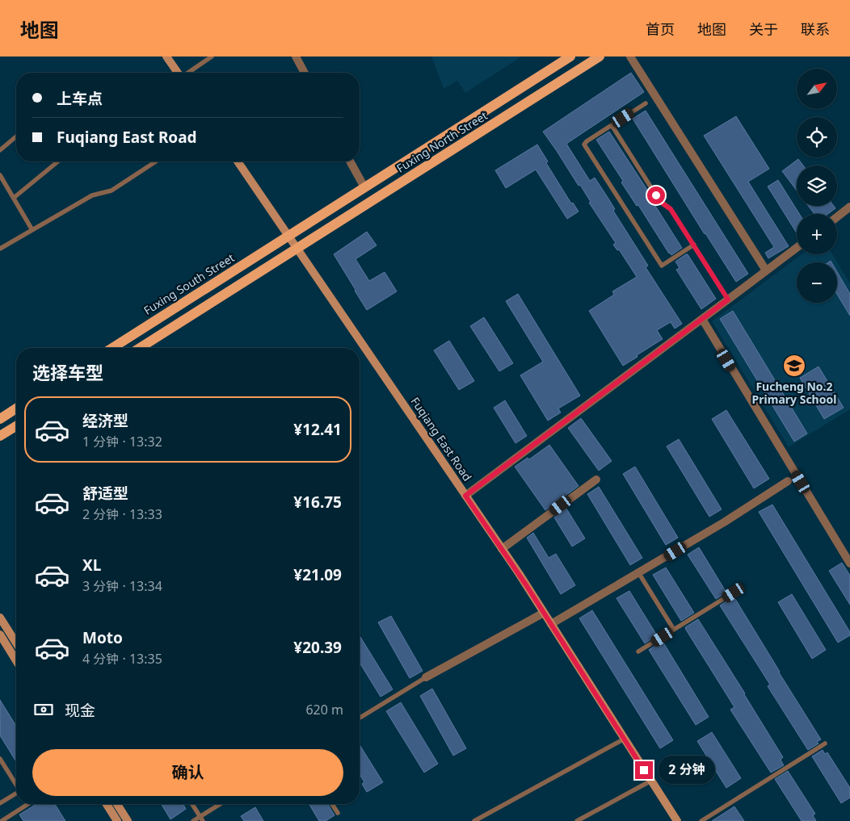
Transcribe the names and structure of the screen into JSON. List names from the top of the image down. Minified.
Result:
{"streets":{"main road":["Fuxing North Street","Fuxing South Street"],"street":["Fuqiang East Road"]},"crossings":[["Fuxing North Street","Fuxing South Street"],["Fuxing North Street","Fuqiang East Road"],["Fuxing South Street","Fuqiang East Road"]],"places":{"school or university":["Fucheng No.2 Primary School"]},"north":"top right","page":{"header":"地图","nav":["首页","地图","关于","联系"],"map_buttons":["+","−"],"banner":["上车点","Fuqiang East Road"],"heading":"选择车型","list":[{"name":"经济型","note":"1 分钟 · 13:32","value":"¥12.41"},{"name":"舒适型","note":"2 分钟 · 13:33","value":"¥16.75"},{"name":"XL","note":"3 分钟 · 13:34","value":"¥21.09"},{"name":"Moto","note":"4 分钟 · 13:35","value":"¥20.39"}],"pay":["现金","620 m"],"buttons":"确认","bubble":"2 分钟"}}
